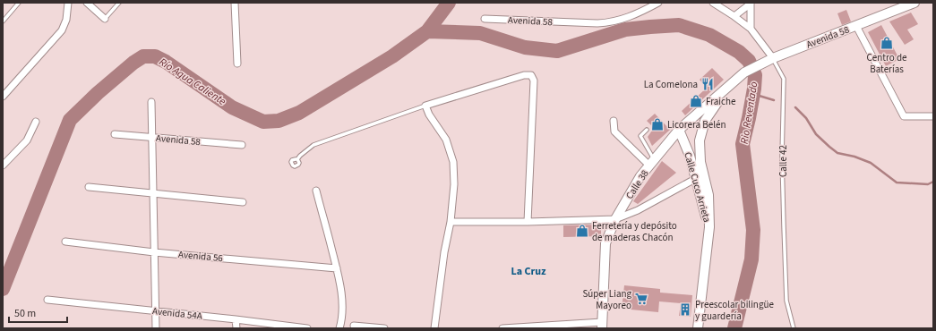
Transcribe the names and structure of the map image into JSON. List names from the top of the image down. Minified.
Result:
{"streets":{"main road":["Avenida 58","Calle 38","Calle Cuco Arrieta"],"street":["Calle 42","Avenida 56","Avenida 54A"]},"crossings":[["Avenida 58","Calle 42"],["Avenida 58","Calle 38"],["Avenida 58","Calle Cuco Arrieta"],["Calle 38","Calle Cuco Arrieta"]],"districts":["La Cruz"],"water":["Río Agua Caliente","Rio Reventado"],"places":{"shop":["Centro de Baterías","Fraiche","Licorera Belén","Ferretería y depósito de maderas Chacón"],"restaurant":["La Comelona"],"supermarket":["Súper Liang Mayoreo"],"building":["Preescolar bilingüe y guardería"]},"scale_bar":"50 m"}
